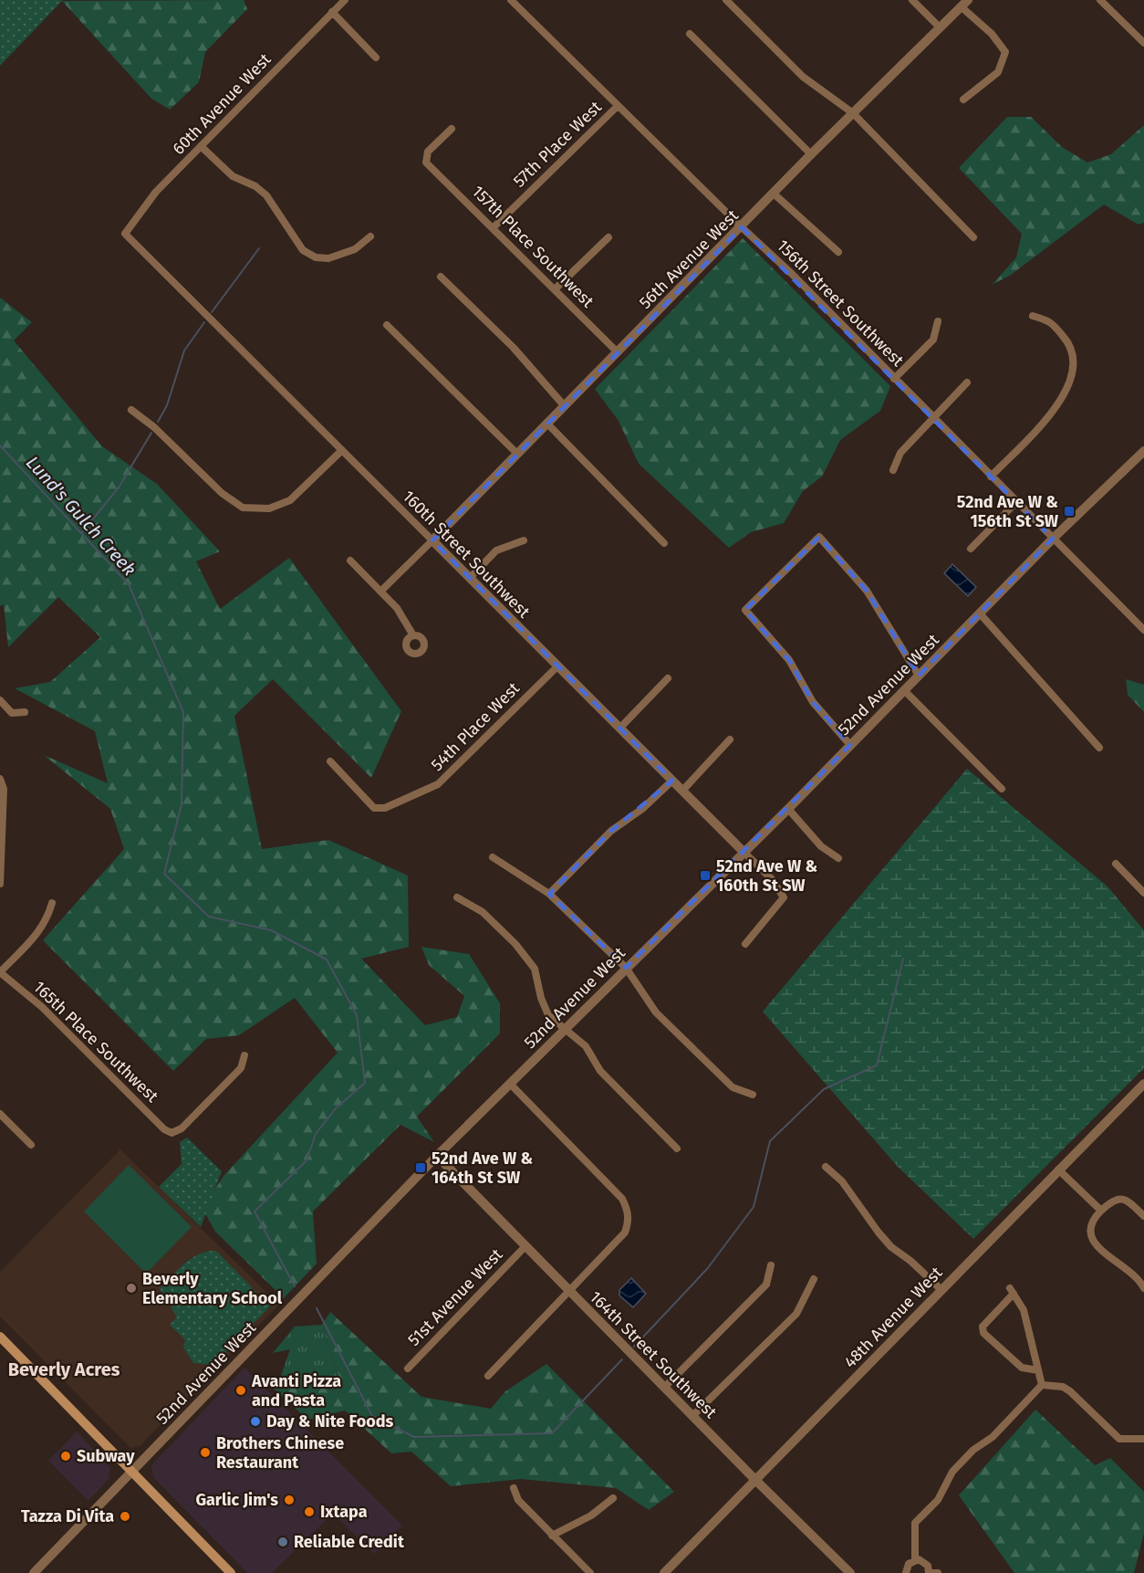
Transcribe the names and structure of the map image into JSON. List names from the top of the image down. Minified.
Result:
{"streets":{"street":["60th Avenue West","57th Place West","157th Place Southwest","56th Avenue West","156th Street Southwest","160th Street Southwest","52nd Avenue West","54th Place West","165th Place Southwest","51st Avenue West","48th Avenue West","164th Street Southwest"]},"crossings":[["60th Avenue West","160th Street Southwest"],["57th Place West","157th Place Southwest"],["57th Place West","156th Street Southwest"],["157th Place Southwest","56th Avenue West"],["56th Avenue West","156th Street Southwest"],["56th Avenue West","160th Street Southwest"],["156th Street Southwest","52nd Avenue West"],["160th Street Southwest","52nd Avenue West"],["160th Street Southwest","54th Place West"],["52nd Avenue West","164th Street Southwest"],["51st Avenue West","164th Street Southwest"],["48th Avenue West","164th Street Southwest"]],"districts":["Beverly Acres"],"water":["Lund's Gulch Creek"],"places":{"transit":["52nd Ave W & 156th St SW","52nd Ave W & 160th St SW","52nd Ave W & 164th St SW"],"other":["Beverly Elementary School","Avanti Pizza and Pasta","Day & Nite Foods","Brothers Chinese Restaurant","Subway","Garlic Jim's","Ixtapa","Tazza Di Vita","Reliable Credit"]}}
